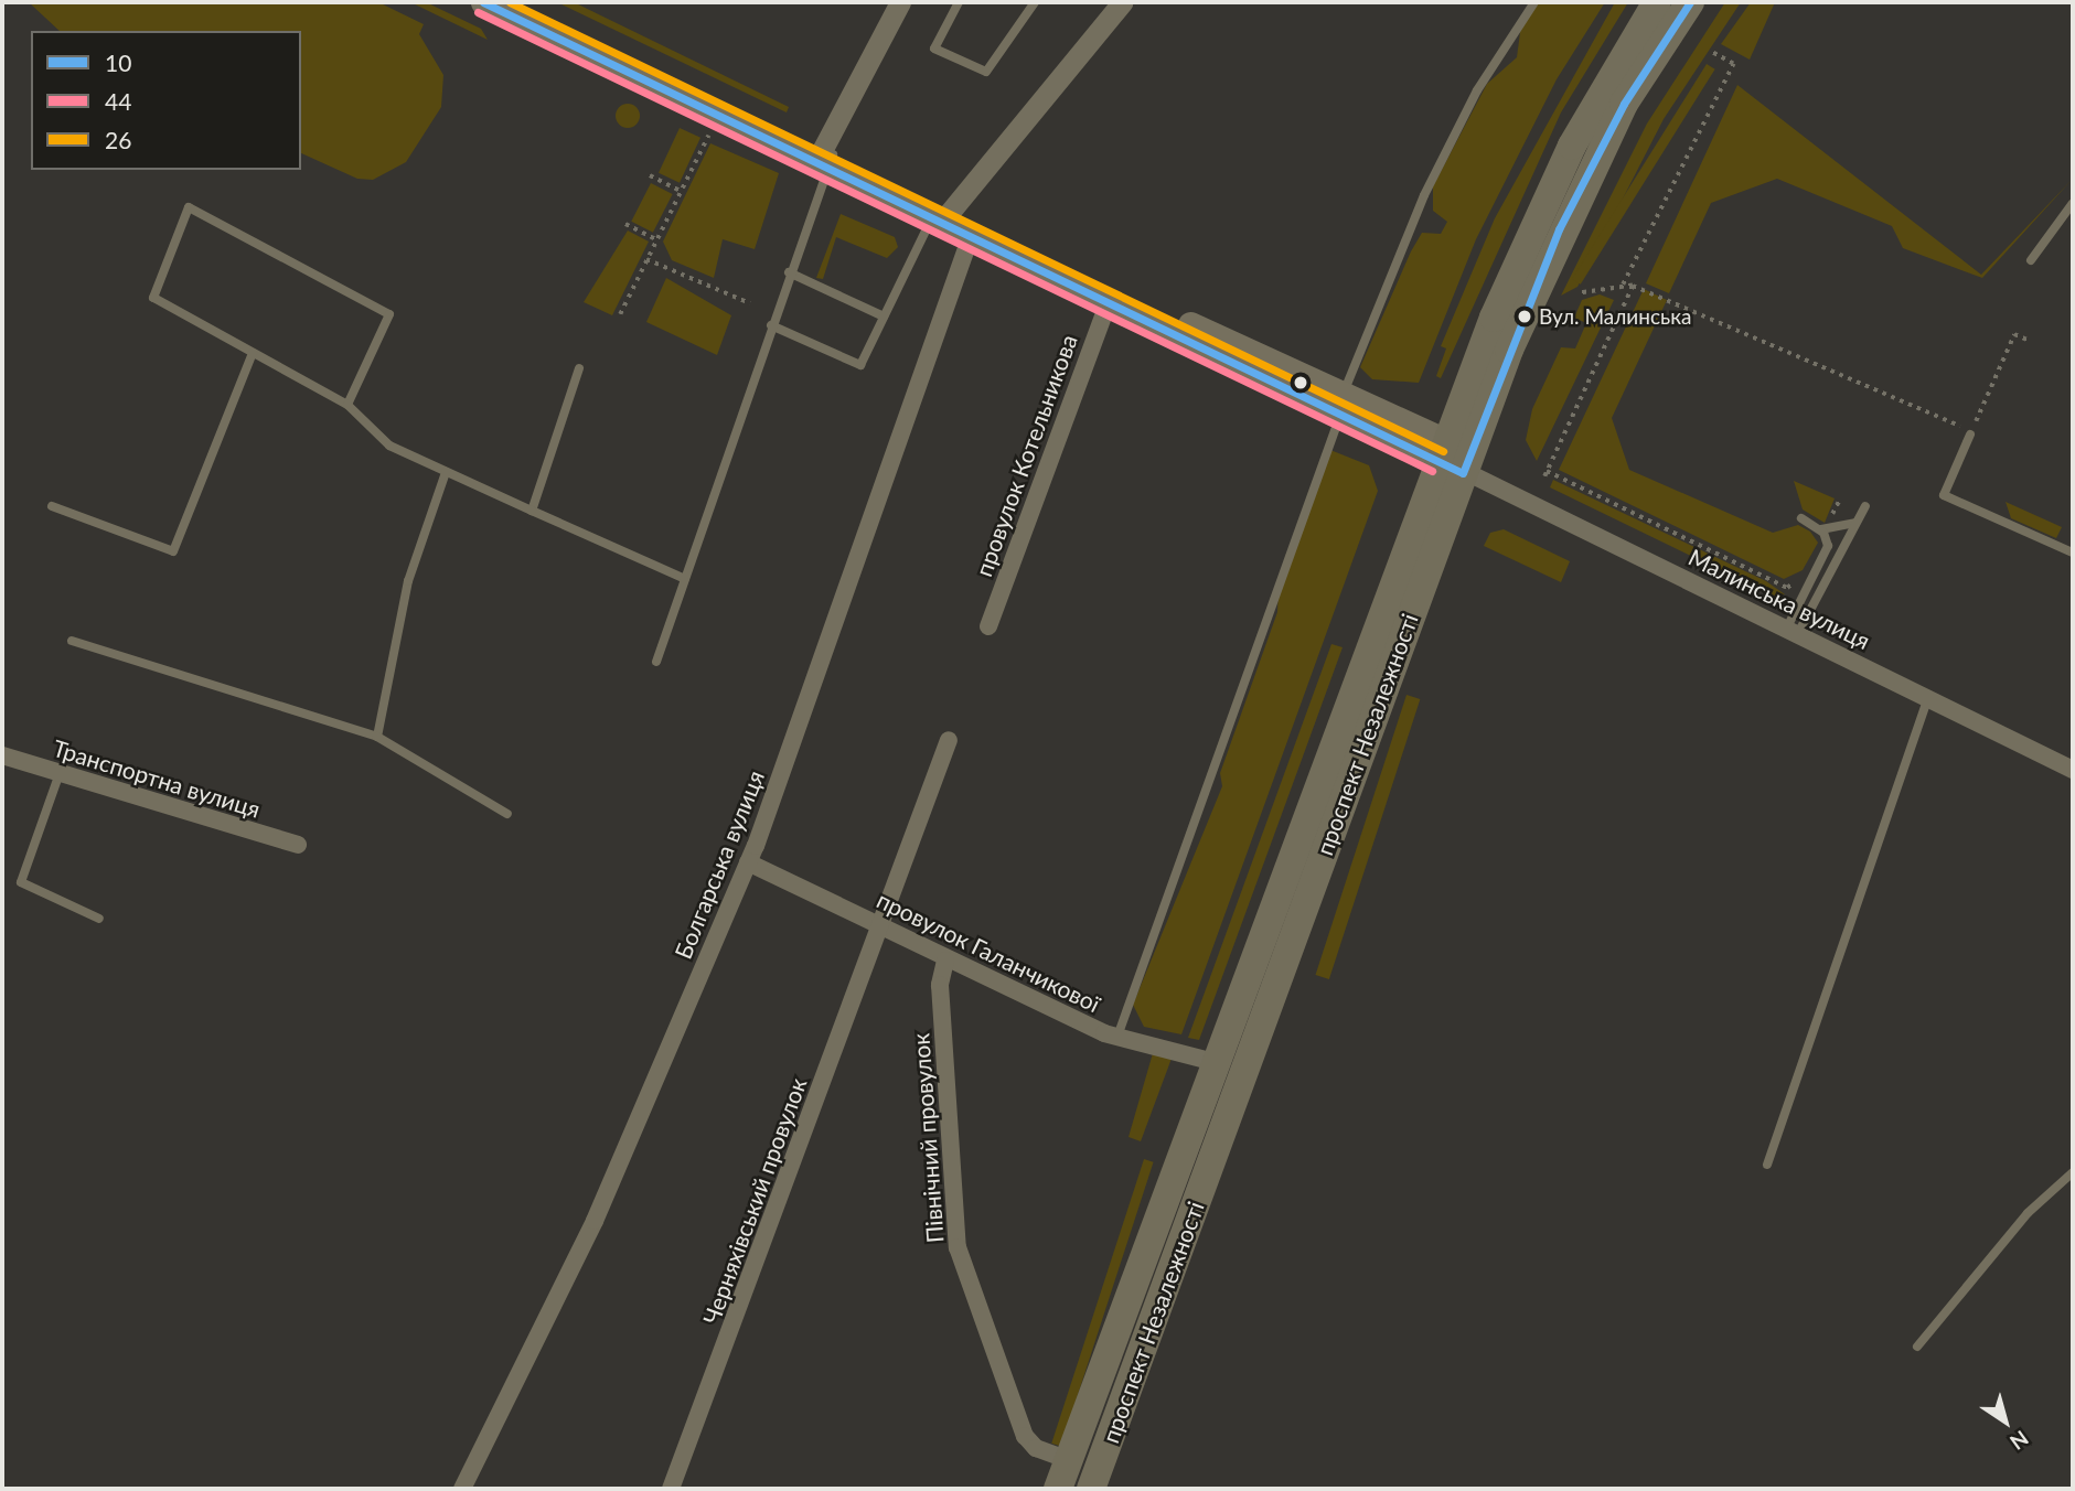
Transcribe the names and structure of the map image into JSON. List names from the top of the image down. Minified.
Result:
{"streets":{"main road":["проспект Незалежності"],"street":["провулок Котельникова","Малинська вулиця","Транспортна вулиця","Болгарська вулиця","провулок Галанчикової","Північний провулок","Черняхівський провулок"]},"crossings":[["Малинська вулиця","проспект Незалежності"],["проспект Незалежності","провулок Галанчикової"],["проспект Незалежності","Північний провулок"],["Болгарська вулиця","провулок Галанчикової"],["провулок Галанчикової","Північний провулок"],["провулок Галанчикової","Черняхівський провулок"]],"places":["Вул. Малинська"],"lines":["transit line 10","transit line 26","transit line 44"],"legend":["10","44","26"],"north":"bottom right"}
